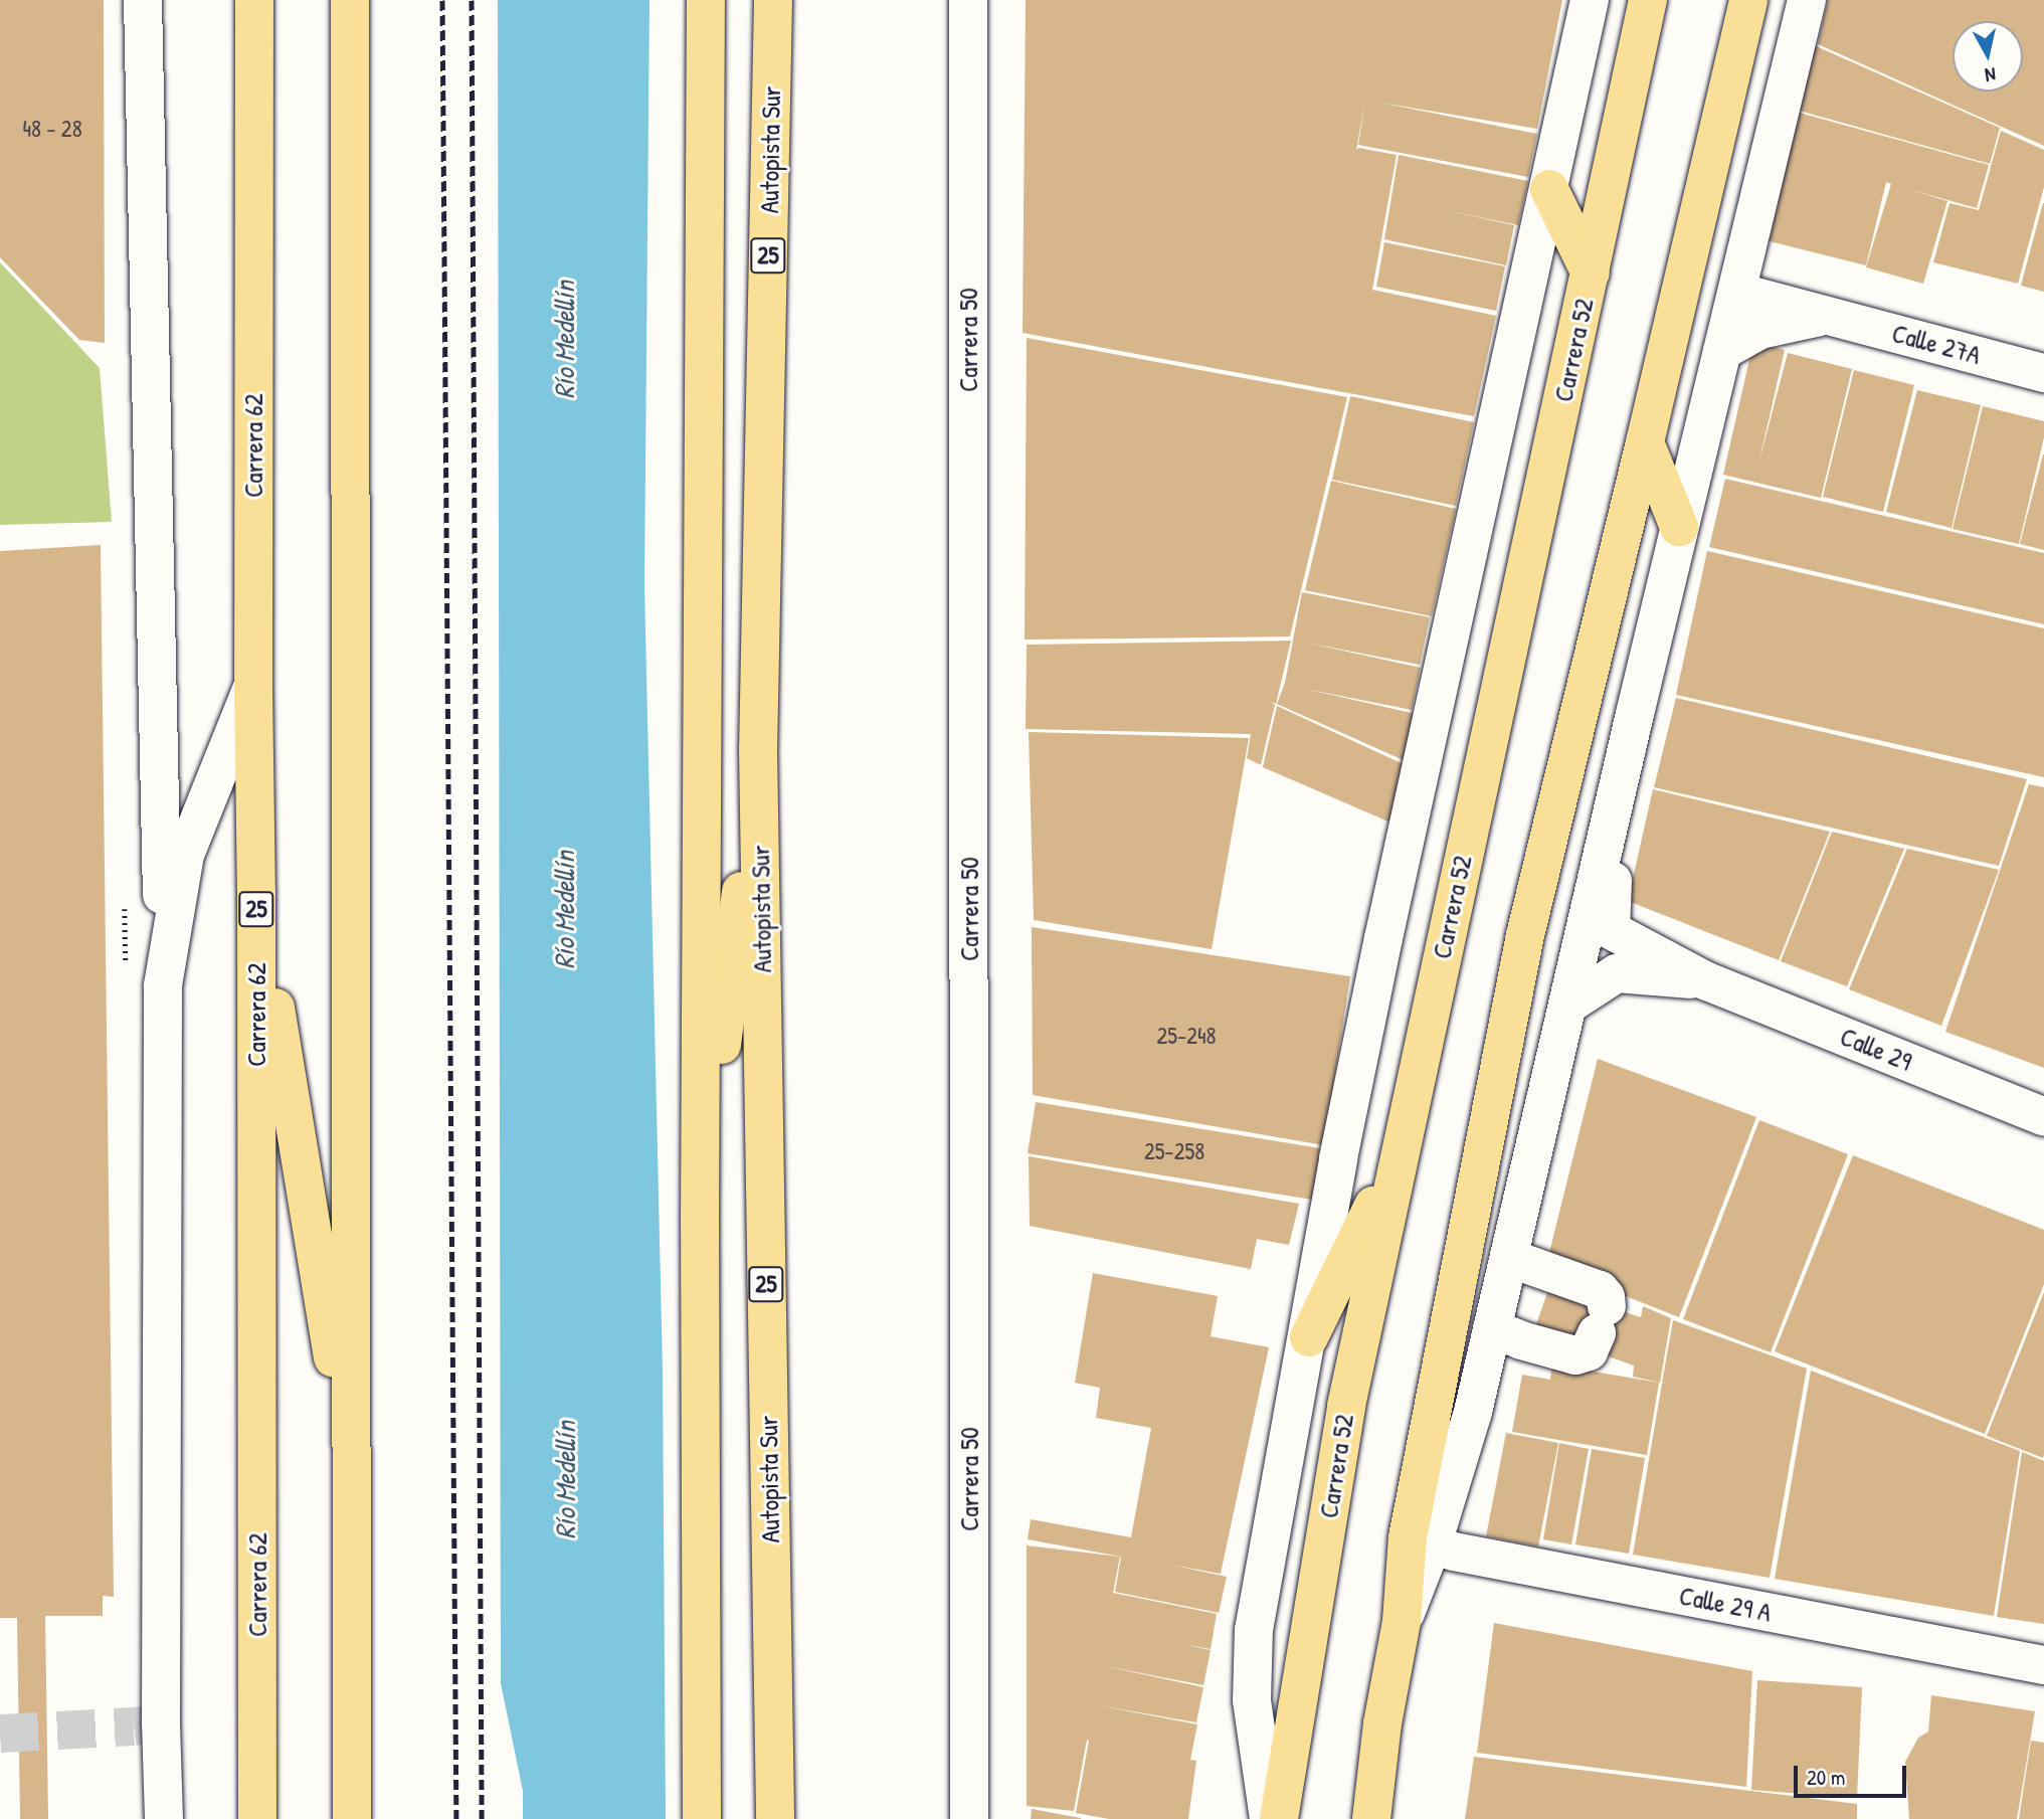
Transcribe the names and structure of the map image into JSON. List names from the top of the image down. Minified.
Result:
{"streets":{"main road":["Autopista Sur","25","Carrera 52","Carrera 62"],"street":["Carrera 50","Calle 27A","Calle 29","Calle 29 A"]},"water":["Río Medellín"],"house_numbers":["48 - 28","25-248","25-258"],"scale_bar":"20 m","north":"bottom"}
